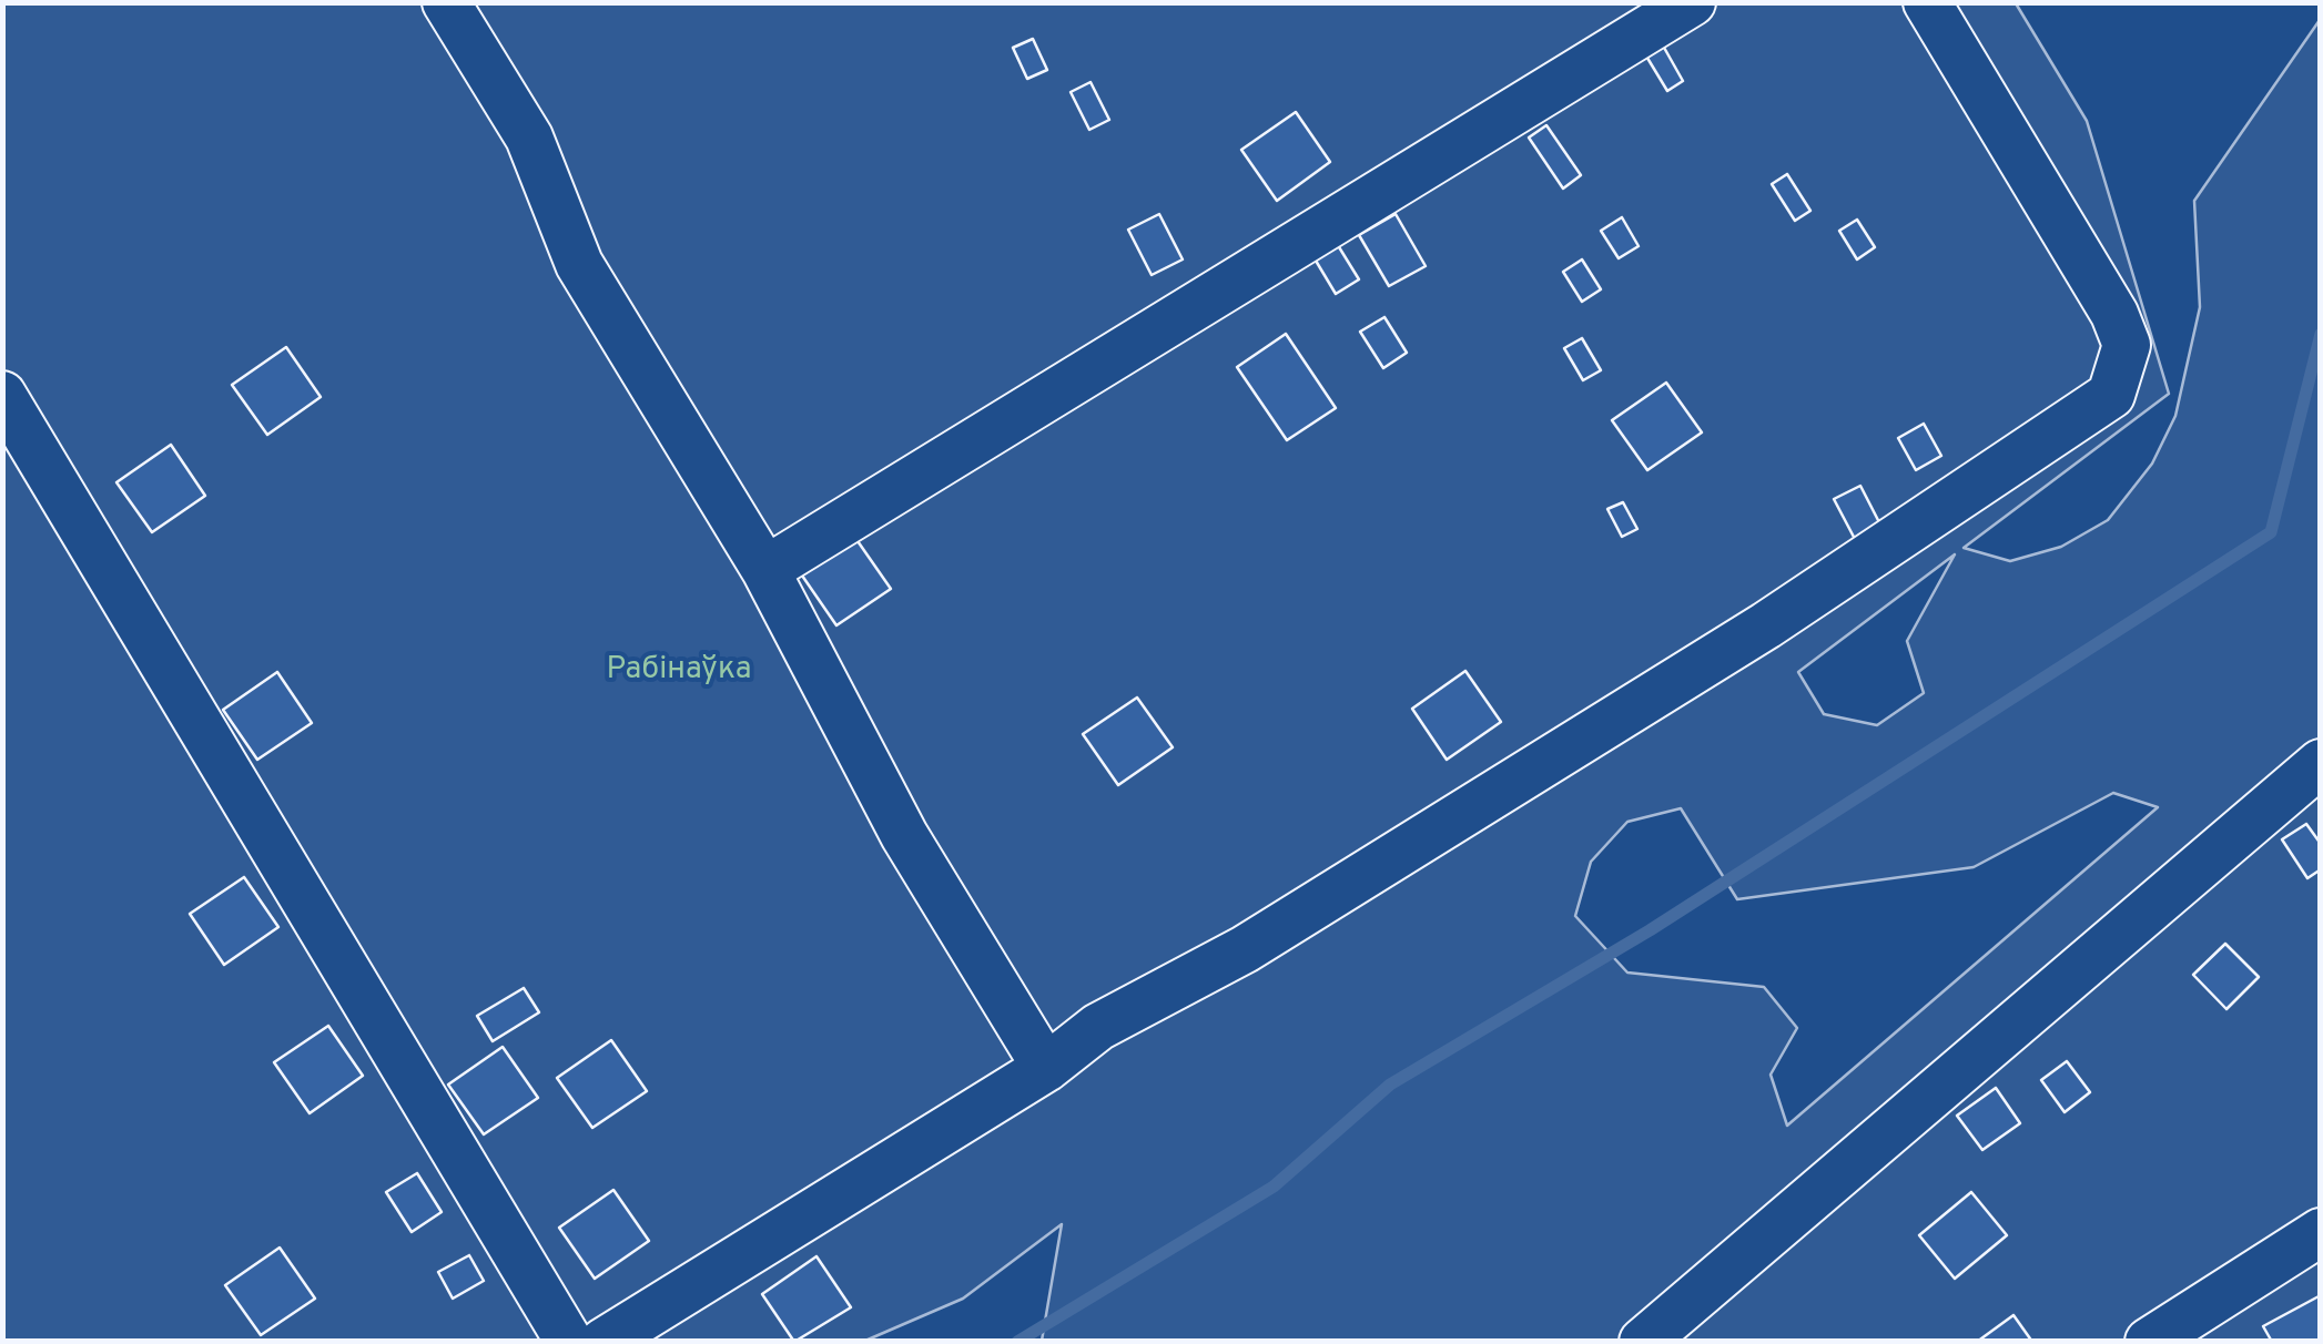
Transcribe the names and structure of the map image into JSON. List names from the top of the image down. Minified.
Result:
{"parks":["Рабінаўка"]}
